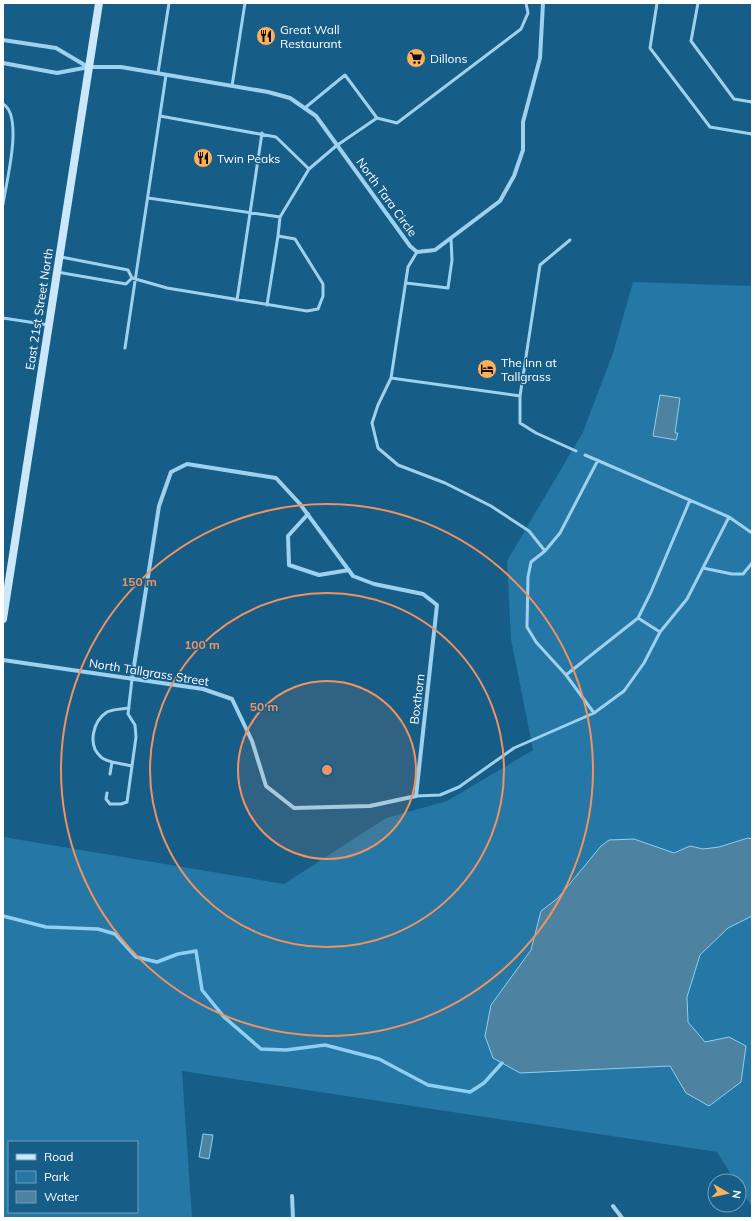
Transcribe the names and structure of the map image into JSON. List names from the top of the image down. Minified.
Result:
{"streets":{"main road":["East 21st Street North"],"street":["North Tara Circle","North Tallgrass Street","Boxthorn"]},"crossings":[["North Tara Circle","East 21st Street North"],["North Tallgrass Street","Boxthorn"]],"places":{"restaurant":["Great Wall Restaurant","Twin Peaks"],"supermarket":["Dillons"],"hotel":["The Inn at Tallgrass"]},"legend":["Road","Park","Water"],"north":"right","rings":["150 m","100 m","50 m"]}
